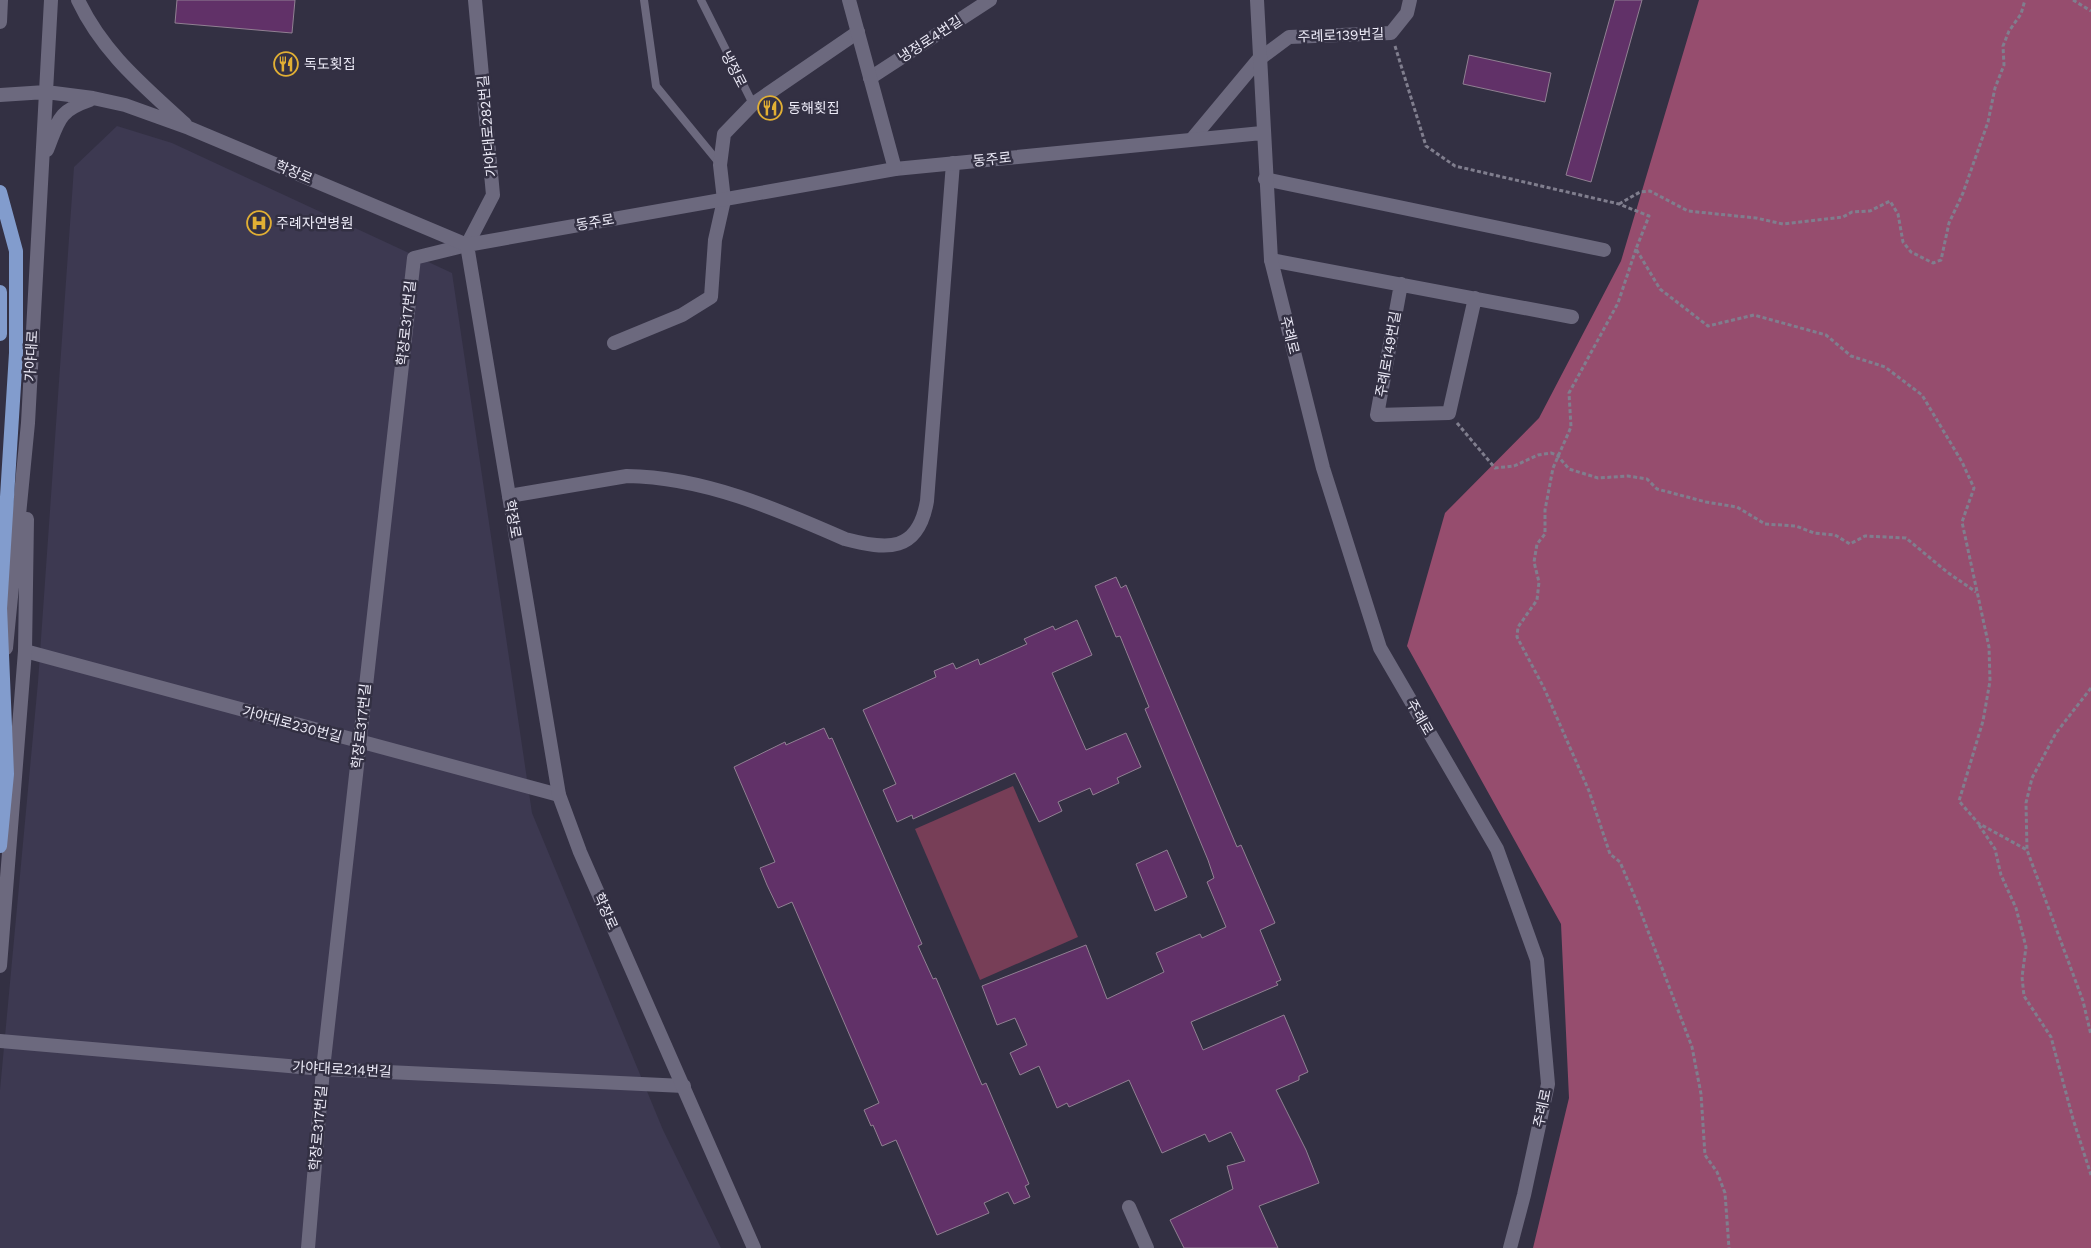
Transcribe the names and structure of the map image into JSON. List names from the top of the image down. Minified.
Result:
{"streets":{"street":["주례로139번길","냉정로4번길","냉정로","가야대로282번길","동주로","학장로","학장로317번길","주례로","주례로149번길","가야대로","가야대로230번길","가야대로214번길"]},"crossings":[["주례로139번길","동주로"],["주례로139번길","주례로"],["가야대로282번길","동주로"],["가야대로282번길","학장로"],["가야대로282번길","학장로317번길"],["동주로","학장로"],["동주로","학장로317번길"],["동주로","주례로"],["학장로","학장로317번길"],["학장로","가야대로"],["학장로","가야대로230번길"],["학장로","가야대로214번길"],["학장로317번길","가야대로230번길"],["학장로317번길","가야대로214번길"]],"places":{"restaurant":["독도횟집","동해횟집"],"hospital":["주례자연병원"]}}
